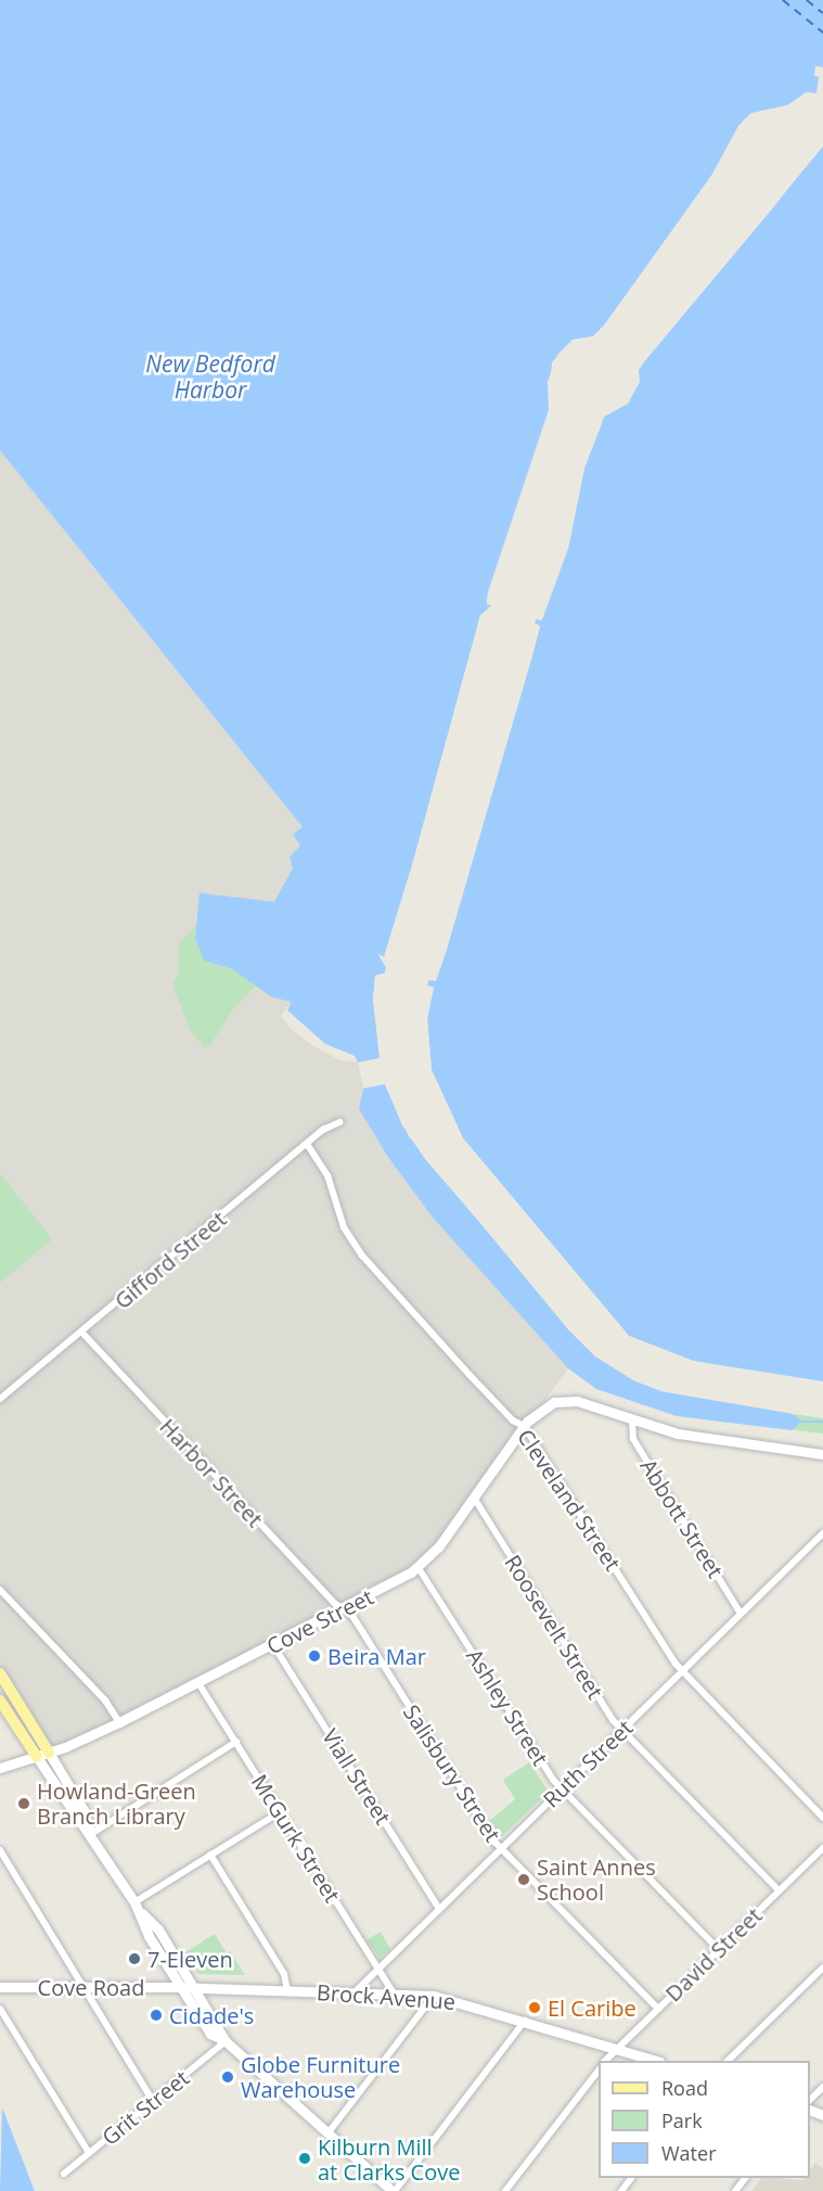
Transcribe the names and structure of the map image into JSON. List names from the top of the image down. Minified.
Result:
{"streets":{"main road":["Cove Street","Cove Road","Brock Avenue"],"street":["Gifford Street","Harbor Street","Cleveland Street","Abbott Street","Roosevelt Street","Ashley Street","Ruth Street","Salisbury Street","Viall Street","McGurk Street","David Street","Grit Street"]},"crossings":[["Gifford Street","Harbor Street"],["Gifford Street","Cleveland Street"],["Harbor Street","Cove Street"],["Harbor Street","Salisbury Street"],["Cleveland Street","Cove Street"],["Cleveland Street","Ruth Street"],["Abbott Street","Cove Street"],["Abbott Street","Ruth Street"],["Cove Street","Roosevelt Street"],["Cove Street","Ashley Street"],["Cove Street","Salisbury Street"],["Cove Street","Viall Street"],["Cove Street","McGurk Street"],["Roosevelt Street","Ruth Street"],["Roosevelt Street","David Street"],["Ashley Street","Ruth Street"],["Ashley Street","David Street"],["Ruth Street","Salisbury Street"],["Ruth Street","Viall Street"],["Ruth Street","McGurk Street"],["Ruth Street","Brock Avenue"],["Salisbury Street","David Street"],["McGurk Street","Brock Avenue"],["David Street","Brock Avenue"],["Cove Road","Brock Avenue"]],"water":["New Bedford Harbor"],"places":["Beira Mar","Howland-Green Branch Library","Saint Annes School","7-Eleven","El Caribe","Cidade's","Globe Furniture Warehouse","Kilburn Mill at Clarks Cove"],"legend":["Road","Park","Water"]}
